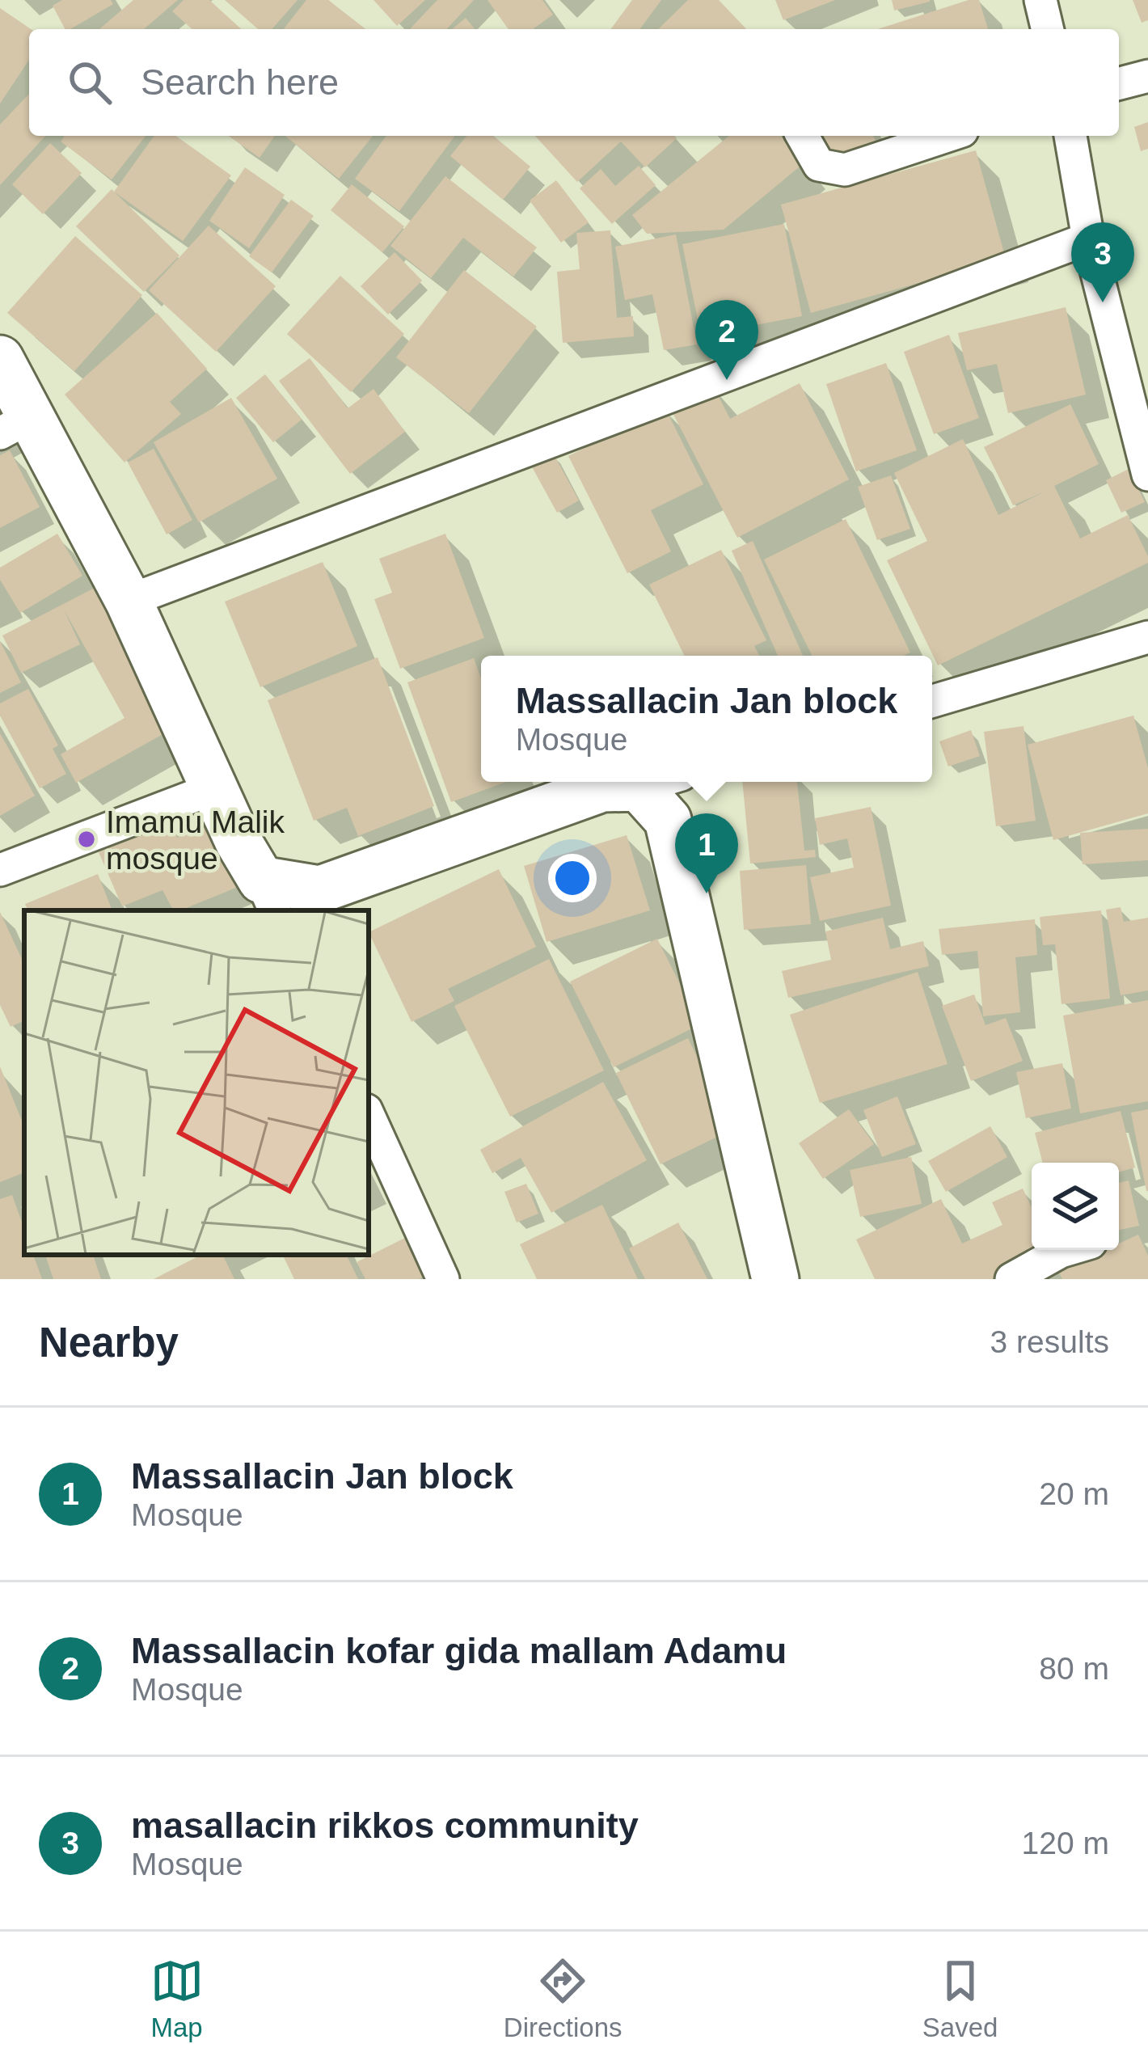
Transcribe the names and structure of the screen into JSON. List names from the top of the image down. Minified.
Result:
{"places":["Imamu Malik mosque"],"page":{"search":"Search here","pins":["3","2","1"],"popup":["Massallacin Jan block","Mosque"],"heading":["Nearby","3 results"],"list":[{"mark":"1","name":"Massallacin Jan block","note":"Mosque","value":"20 m"},{"mark":"2","name":"Massallacin kofar gida mallam Adamu","note":"Mosque","value":"80 m"},{"mark":"3","name":"masallacin rikkos community","note":"Mosque","value":"120 m"}],"nav":["Map","Directions","Saved"]}}
